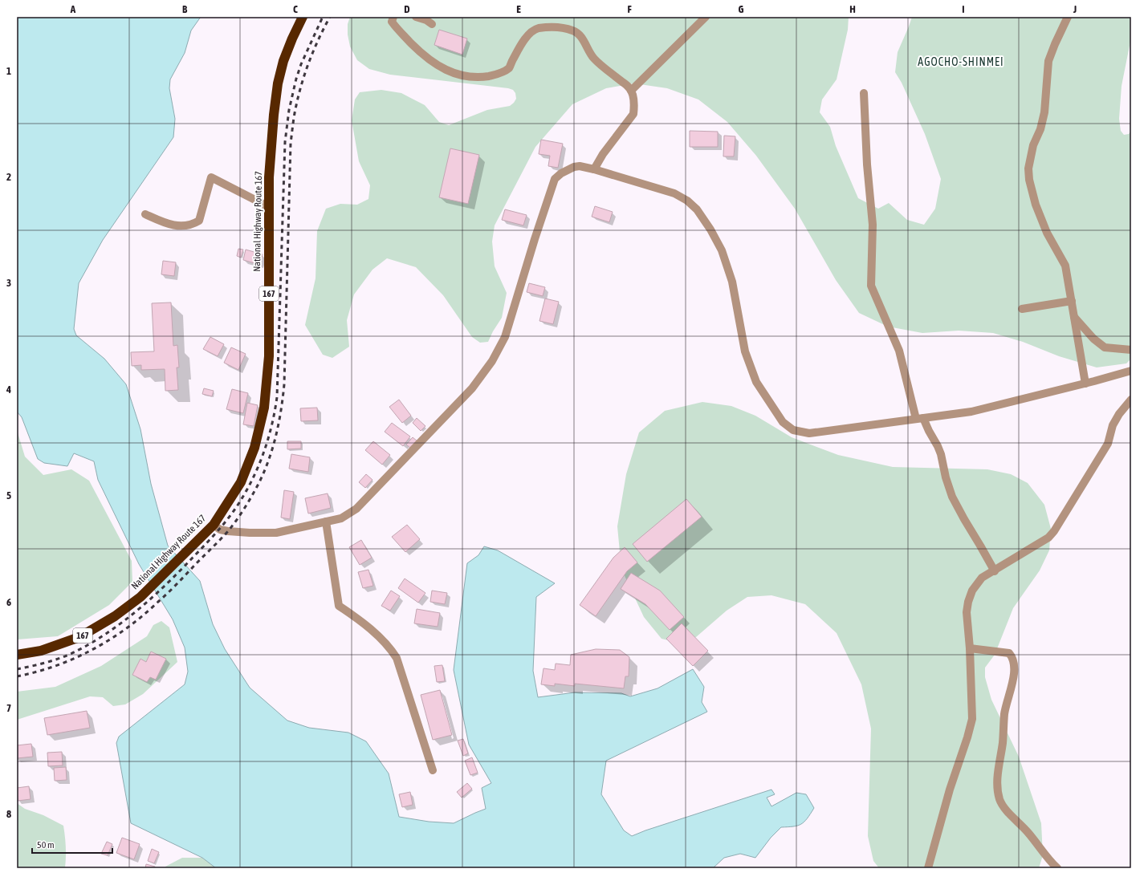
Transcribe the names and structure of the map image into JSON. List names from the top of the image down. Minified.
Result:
{"streets":{"highway":["National Highway Route 167","167"]},"districts":["AGOCHO-SHINMEI"],"scale_bar":"50 m","grid":{"columns":["A","B","C","D","E","F","G","H","I","J"],"rows":["1","2","3","4","5","6","7","8"]}}
